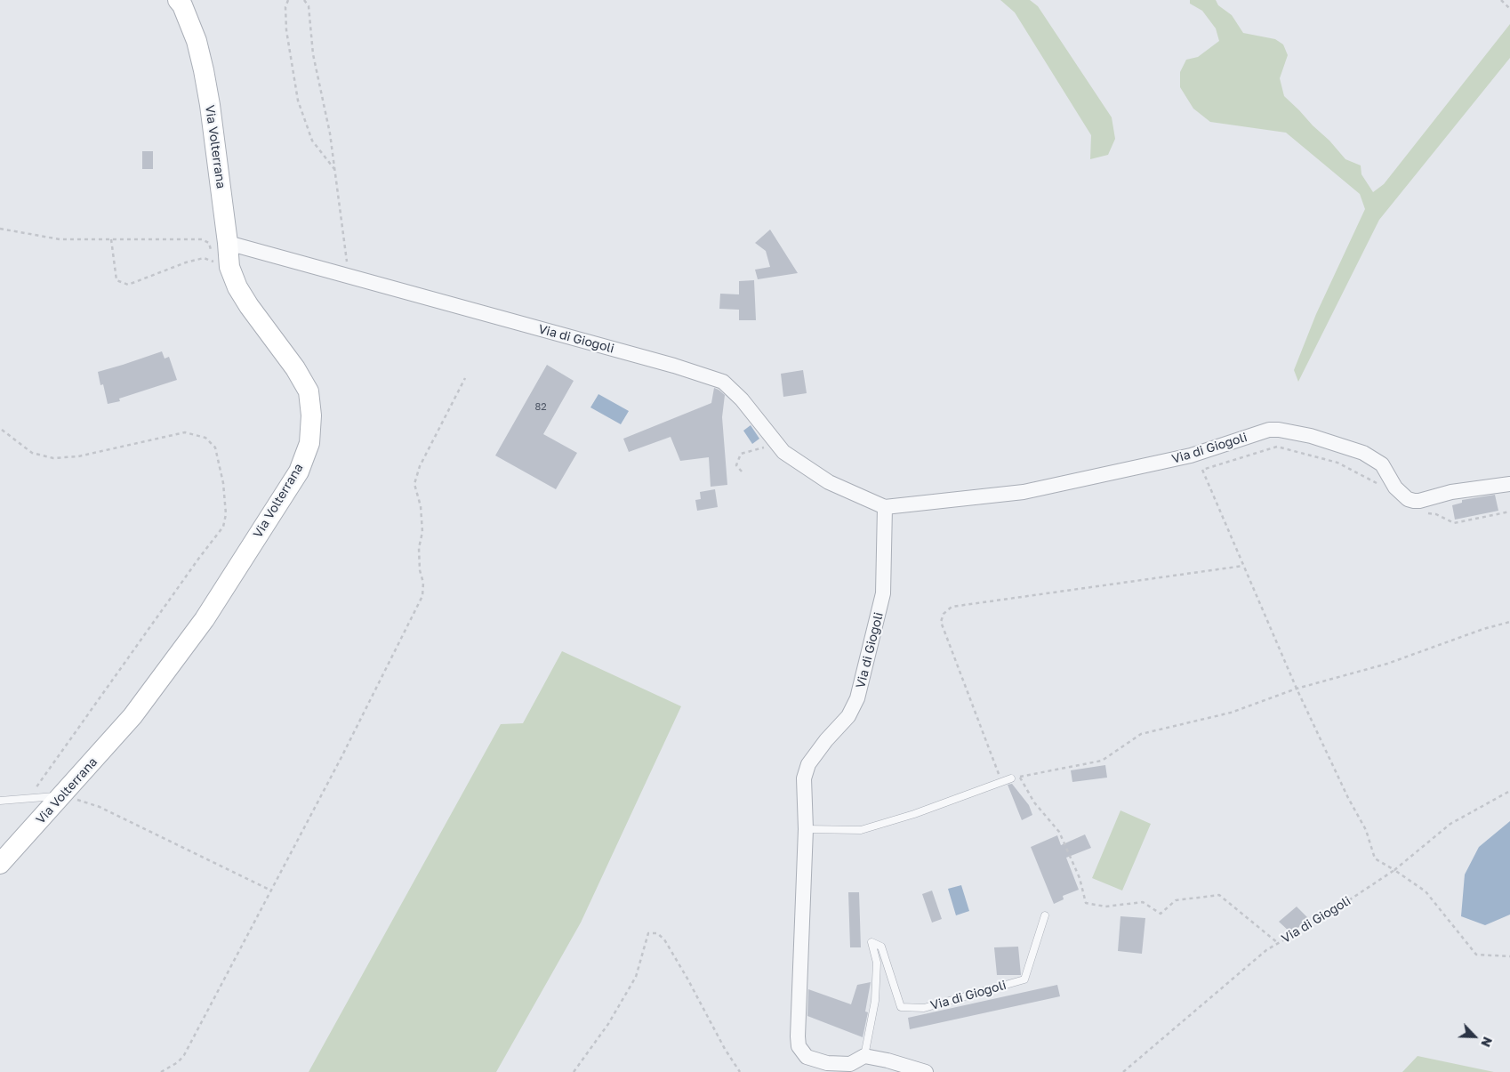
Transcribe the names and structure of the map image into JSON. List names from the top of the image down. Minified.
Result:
{"streets":{"main road":["Via Volterrana"],"street":["Via di Giogoli"]},"crossings":[["Via Volterrana","Via di Giogoli"]],"house_numbers":["82"],"north":"bottom right"}
